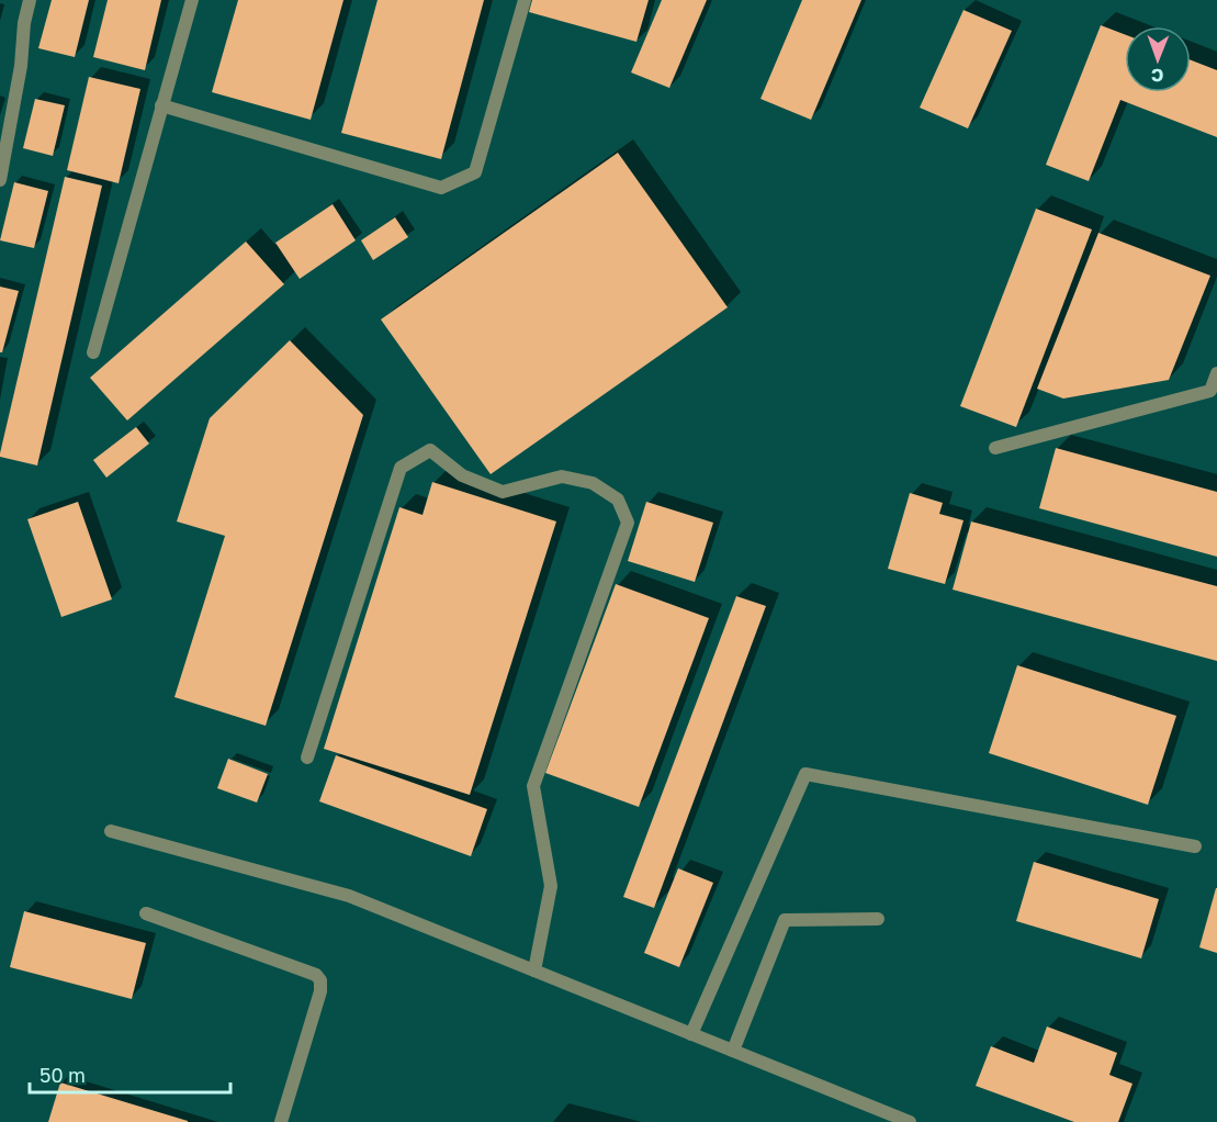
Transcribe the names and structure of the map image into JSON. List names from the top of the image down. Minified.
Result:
{"scale_bar":"50 m","north":"bottom"}
